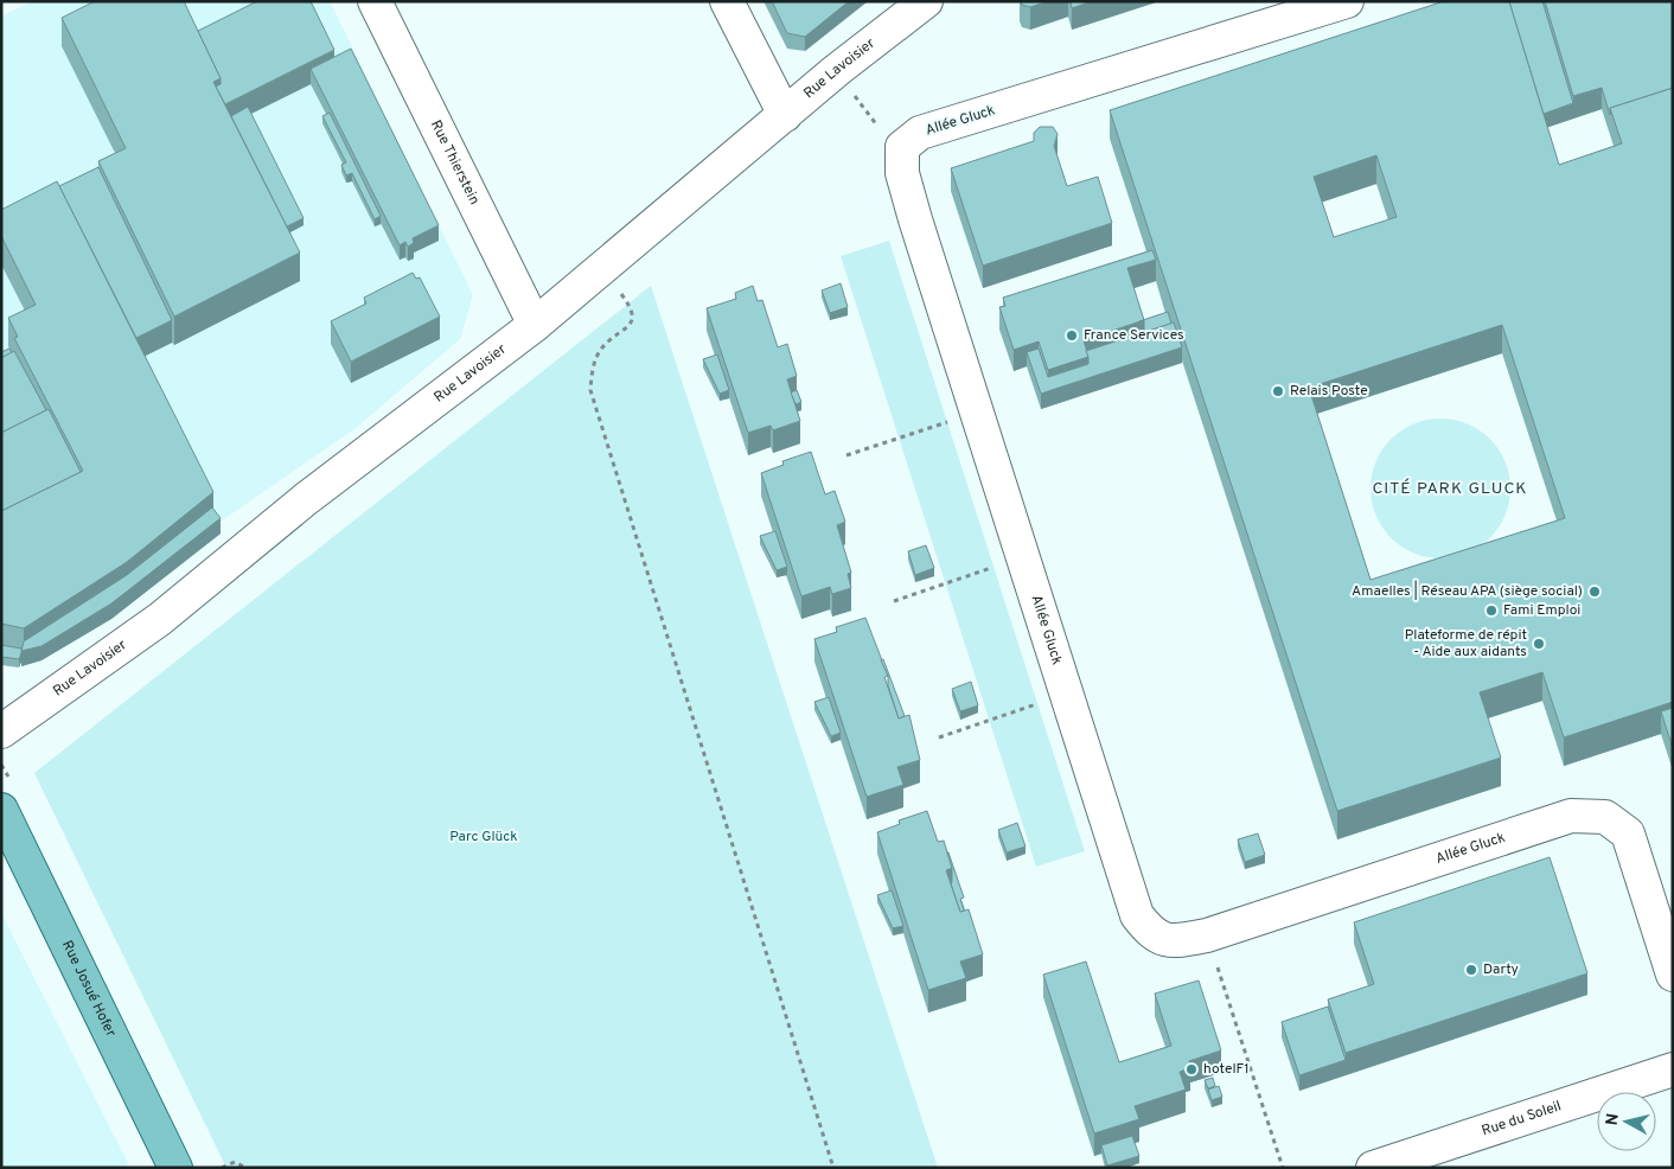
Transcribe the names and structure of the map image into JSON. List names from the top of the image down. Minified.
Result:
{"streets":{"main road":["Rue Josué Hofer"],"street":["Rue Lavoisier","Allée Gluck","Rue Thierstein","Rue du Soleil"]},"crossings":[["Rue Lavoisier","Rue Thierstein"]],"districts":["CITÉ PARK GLUCK"],"parks":["Parc Glück"],"places":["France Services","Relais Poste","Amaelles | Réseau APA (siège social)","Fami Emploi","Plateforme de répit - Aide aux aidants","Darty","hotelF1"],"north":"left"}
